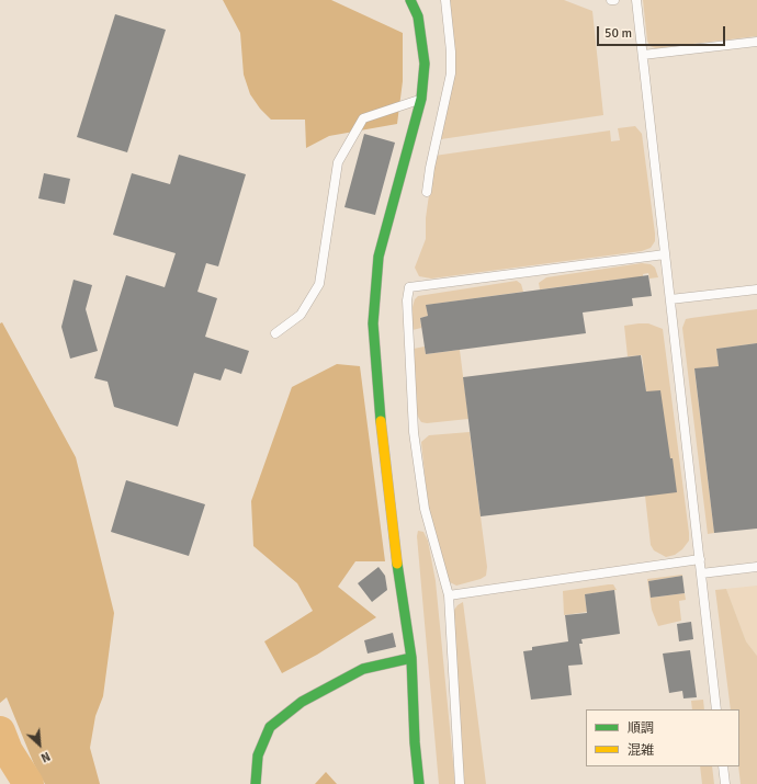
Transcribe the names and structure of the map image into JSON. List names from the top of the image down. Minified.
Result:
{"legend":["順調","混雑"],"scale_bar":"50 m","north":"bottom right"}
